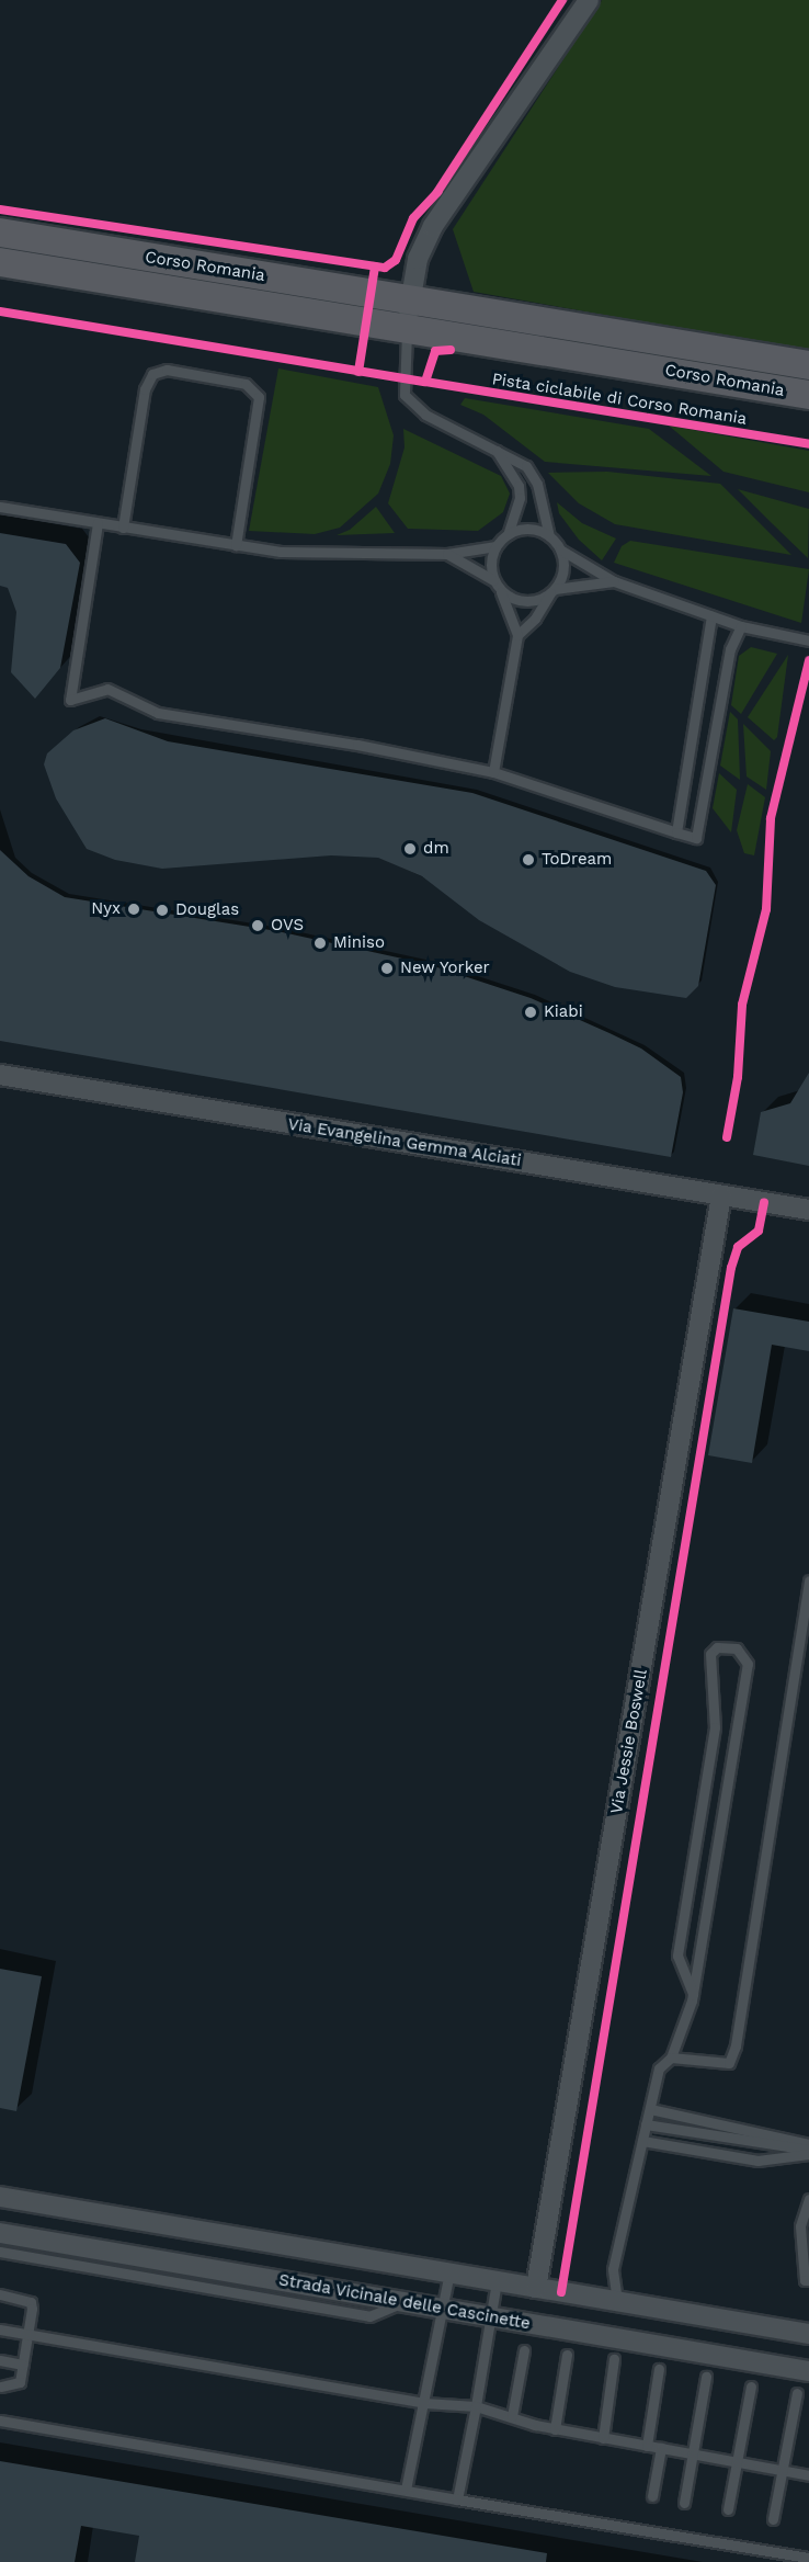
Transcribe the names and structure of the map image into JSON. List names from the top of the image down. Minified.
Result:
{"streets":{"main road":["Corso Romania"],"street":["Via Evangelina Gemma Alciati","Via Jessie Boswell","Strada Vicinale delle Cascinette"],"cycle path":["Pista ciclabile di Corso Romania"]},"crossings":[["Via Evangelina Gemma Alciati","Via Jessie Boswell"]],"places":["dm","ToDream","Nyx","Douglas","OVS","Miniso","New Yorker","Kiabi"]}
